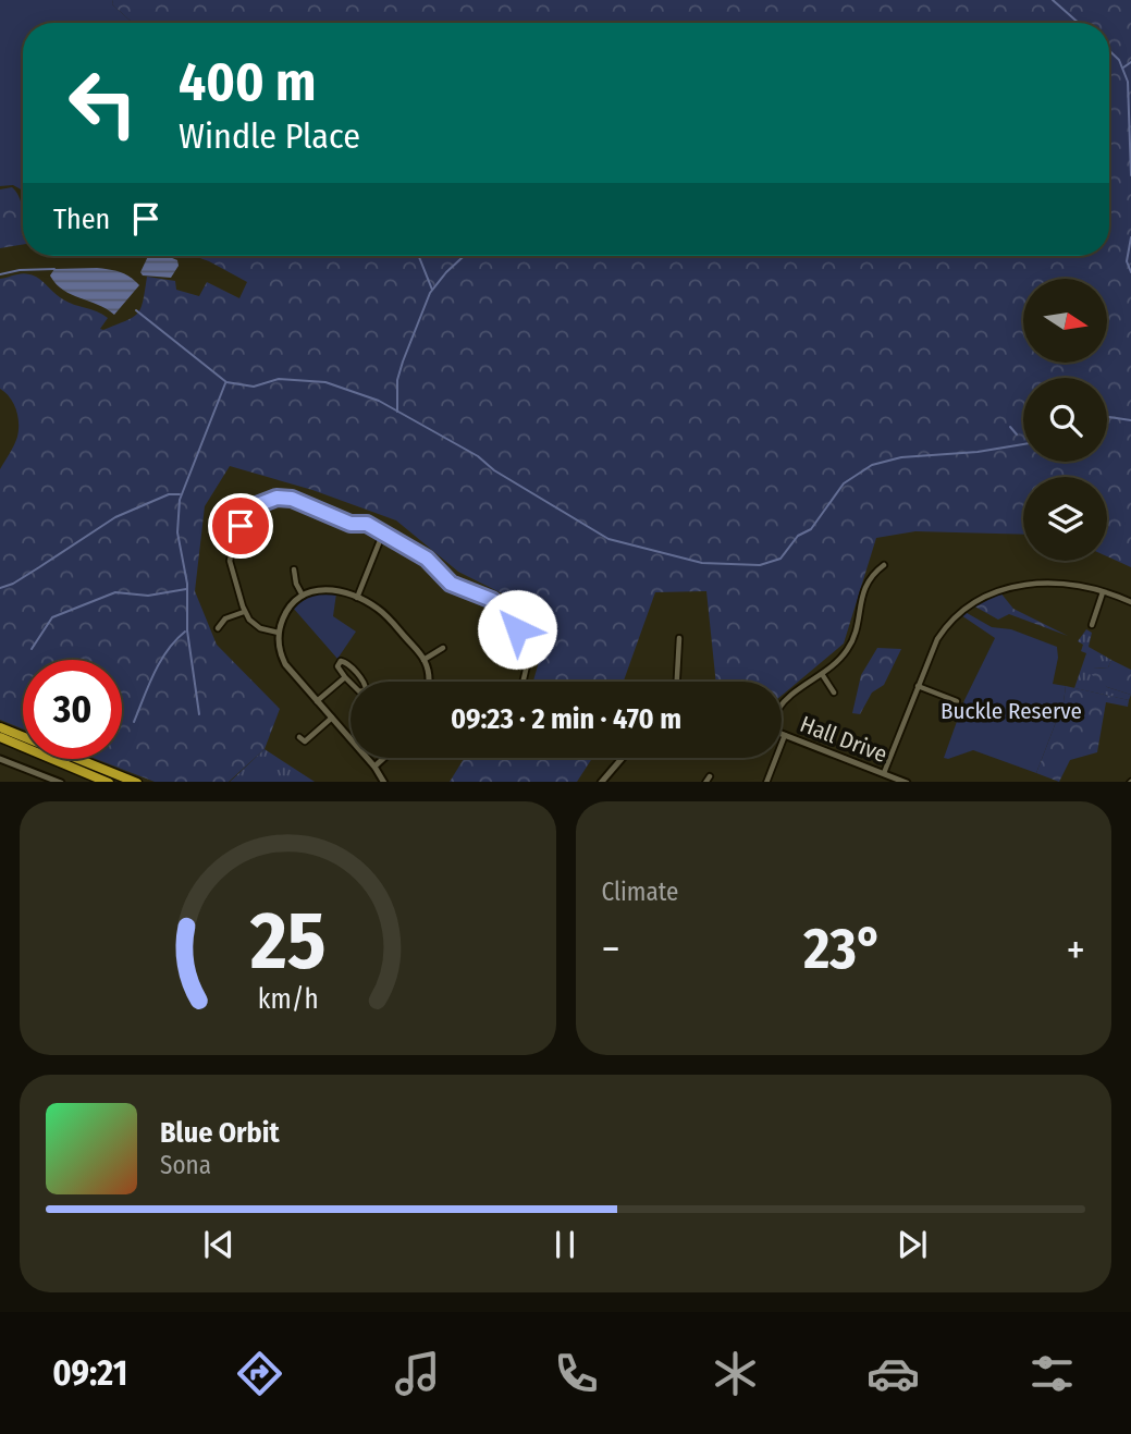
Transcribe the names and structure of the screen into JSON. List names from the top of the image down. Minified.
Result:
{"streets":{"street":["Hall Drive"]},"parks":["Buckle Reserve"],"north":"right","page":{"turn":["400 m","Windle Place"],"then":"Then","limit":"30","trip":"09:23 · 2 min · 470 m","tile":"Climate","heat":["−","23°","+"],"song":["Blue Orbit","Sona"],"tabs":"09:21","gauge":["25","km/h"]}}
